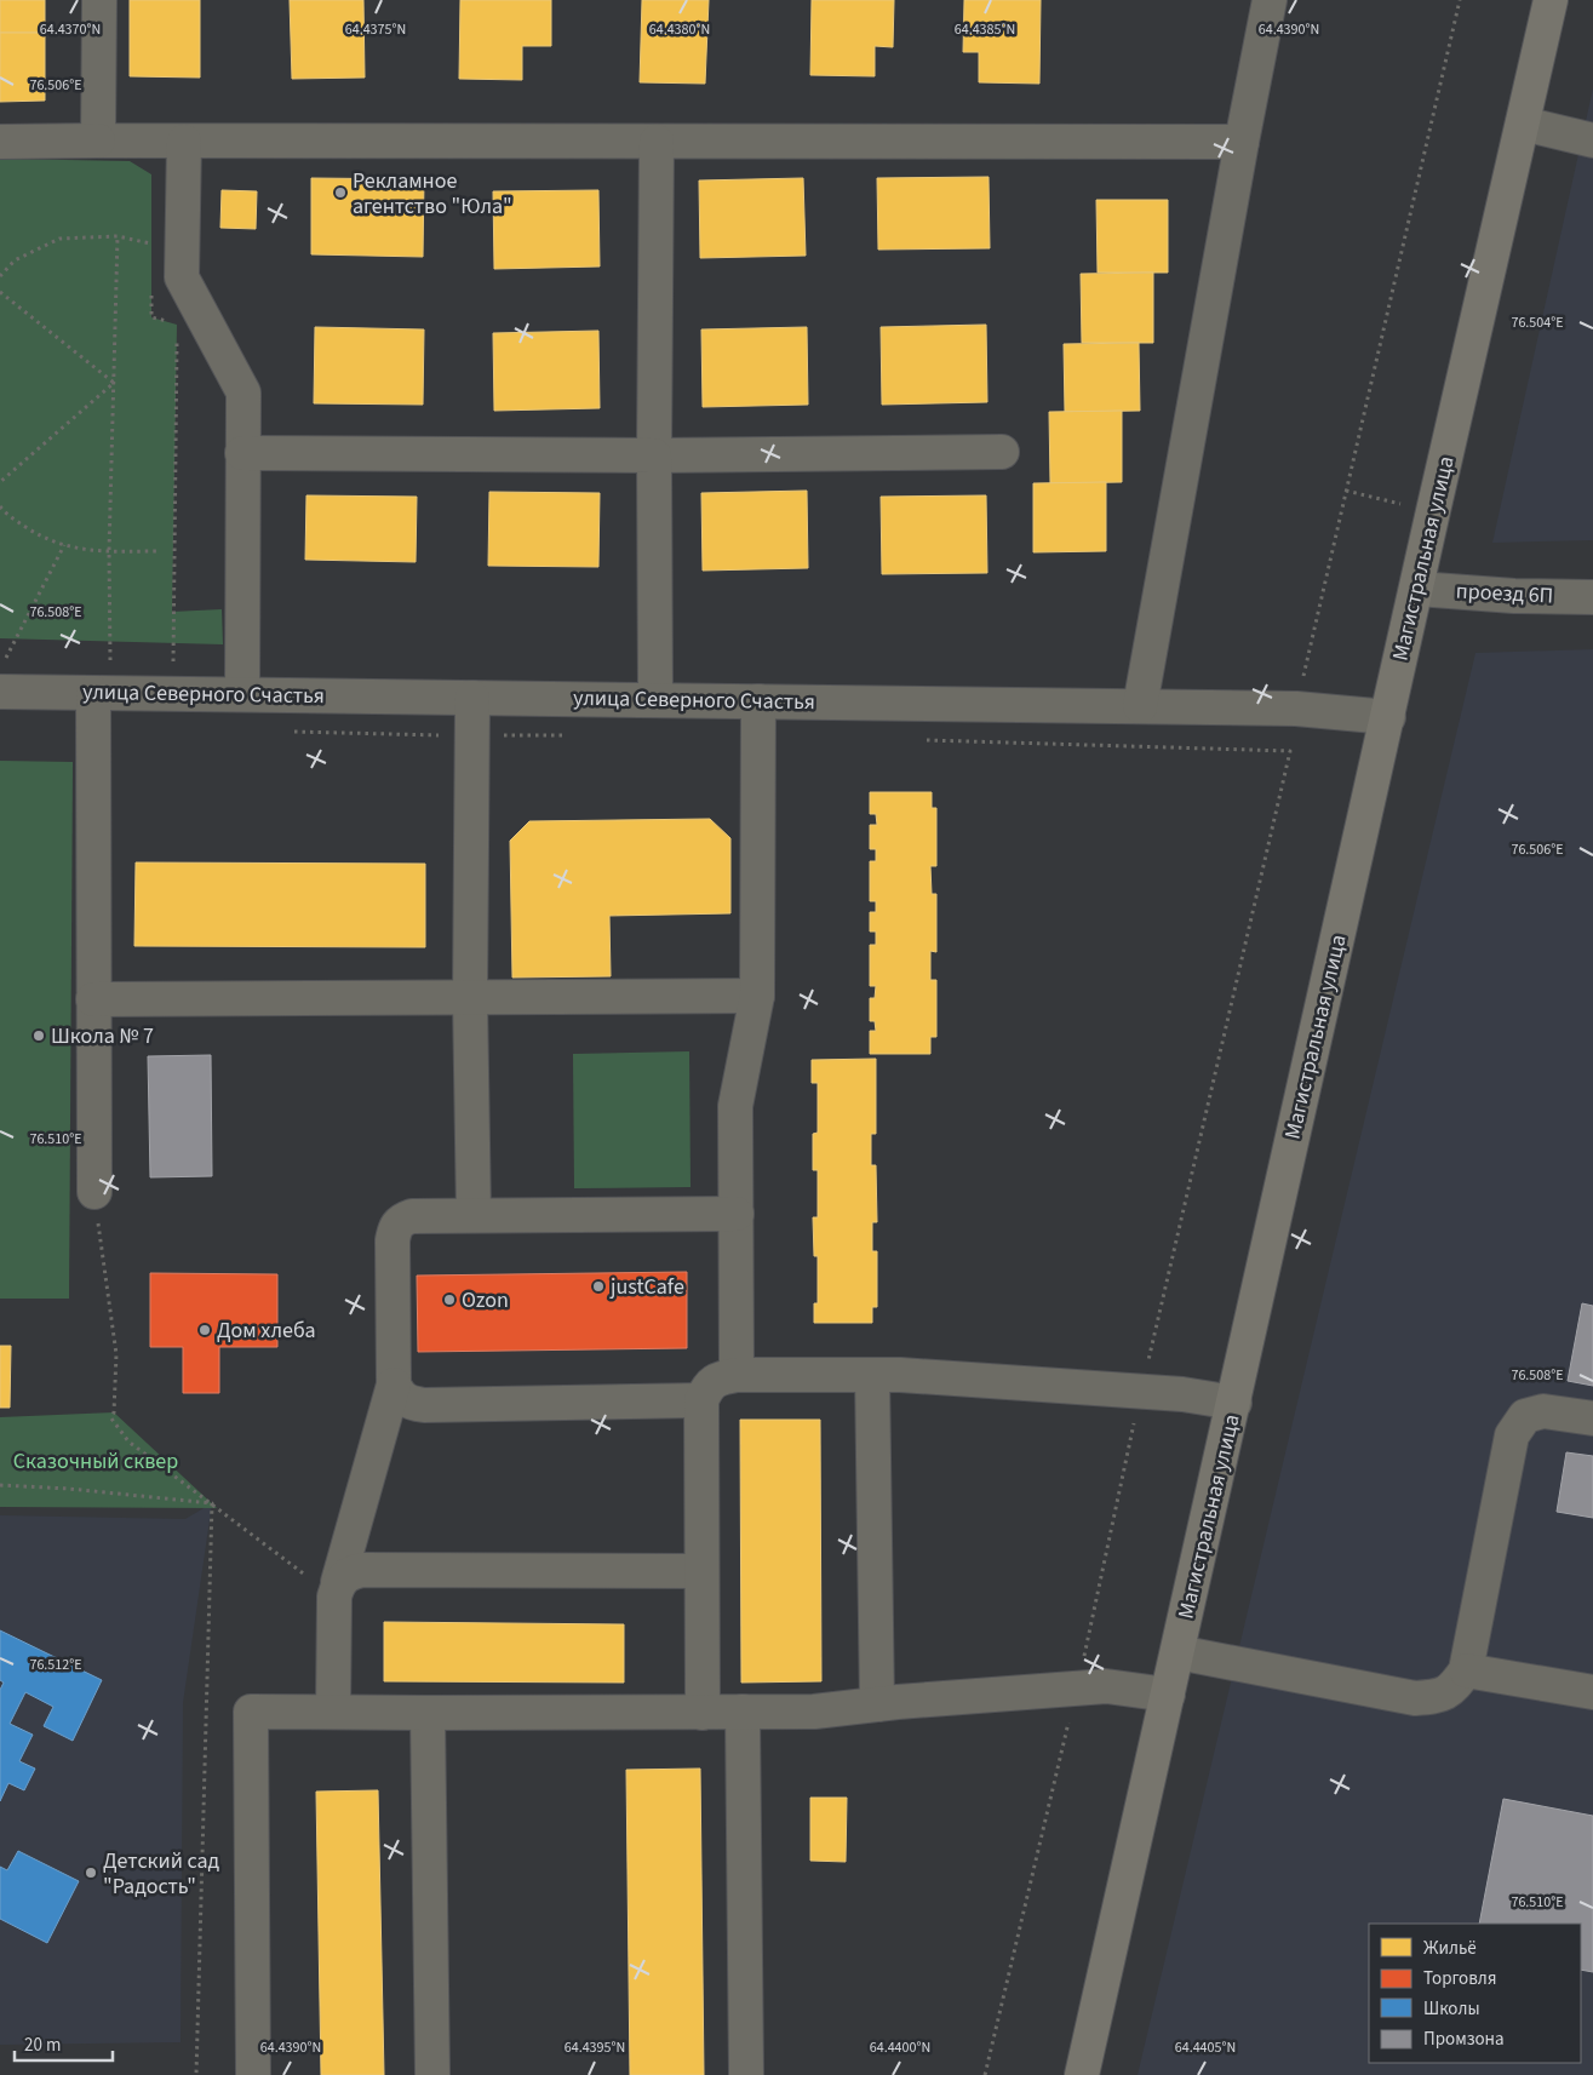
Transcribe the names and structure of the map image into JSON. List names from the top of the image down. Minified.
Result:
{"streets":{"main road":["Магистральная улица"],"street":["проезд 6П","улица Северного Счастья"]},"crossings":[["Магистральная улица","проезд 6П"],["Магистральная улица","улица Северного Счастья"]],"parks":["Сказочный сквер"],"places":["Рекламное агентство \"Юла\"","Школа № 7","justCafe","Ozon","Дом хлеба","Детский сад \"Радость\""],"legend":["Жильё","Торговля","Школы","Промзона"],"scale_bar":"20 m","coordinates":["64.4370°N","64.4375°N","64.4380°N","64.4385°N","64.4390°N","76.506°E","76.504°E","76.508°E","76.510°E","76.512°E","64.4395°N","64.4400°N","64.4405°N"]}
